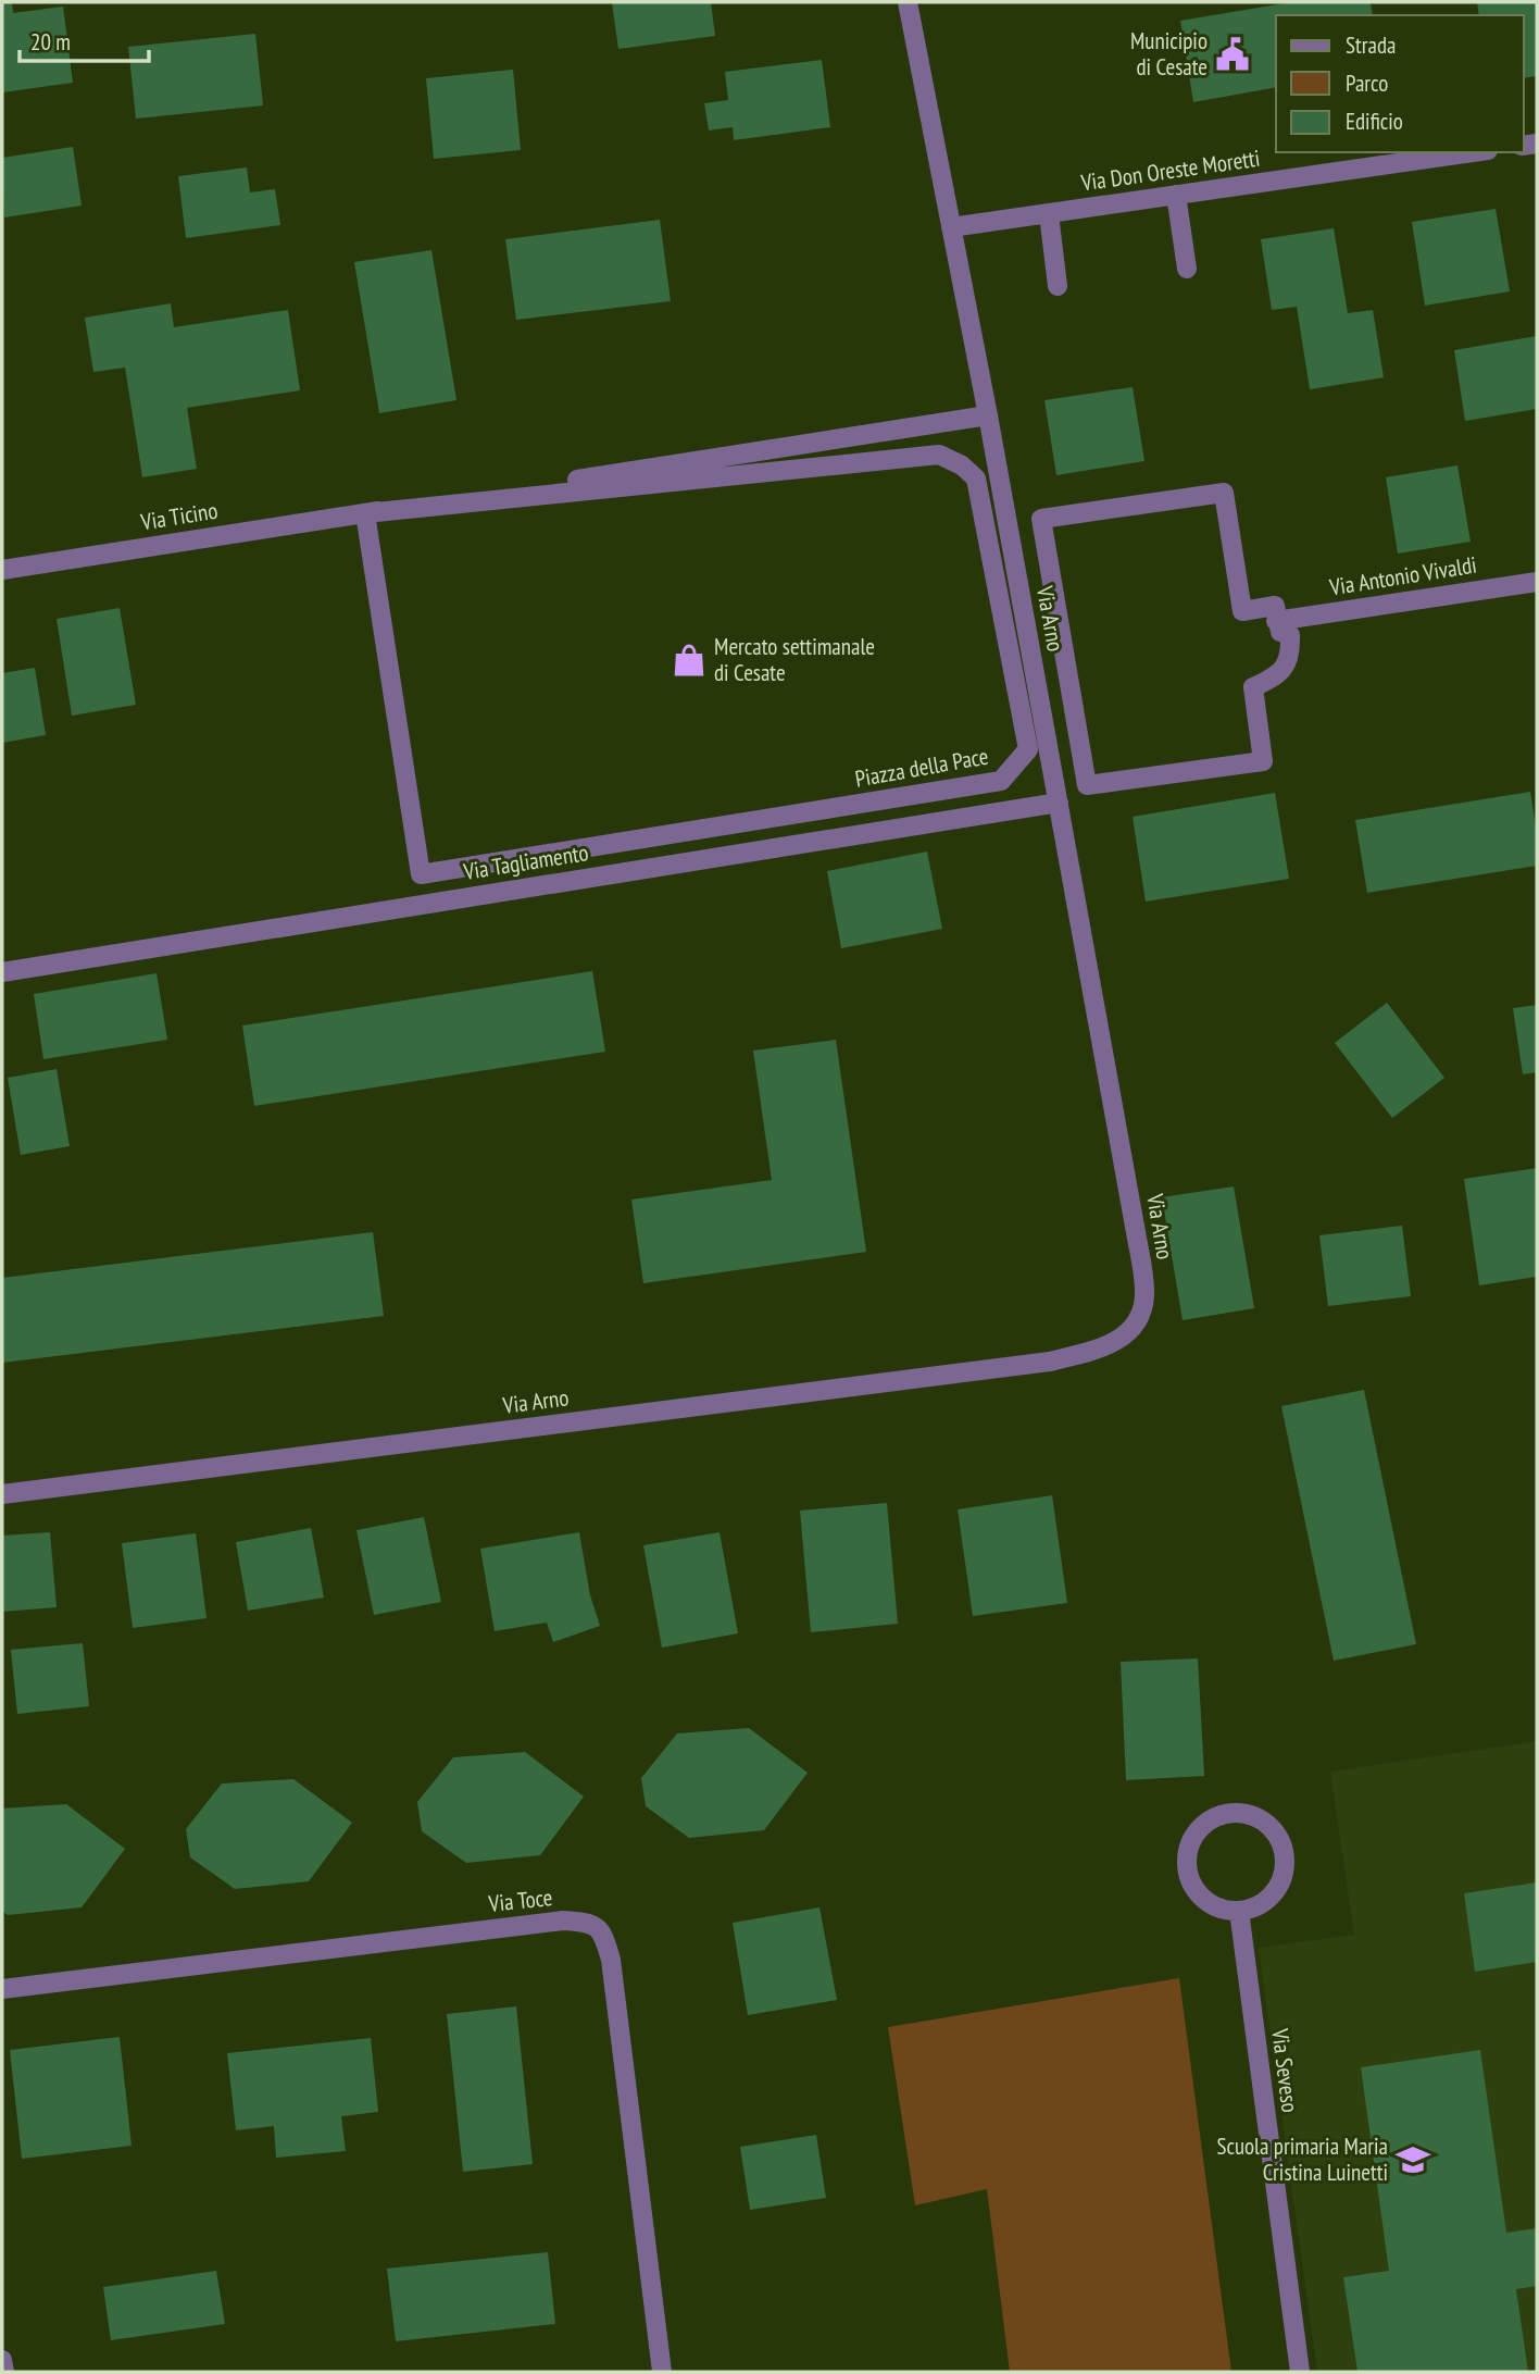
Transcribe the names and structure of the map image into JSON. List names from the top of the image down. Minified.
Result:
{"streets":{"street":["Via Don Oreste Moretti","Via Ticino","Via Antonio Vivaldi","Via Arno","Piazza della Pace","Via Tagliamento","Via Toce","Via Seveso"]},"crossings":[["Via Don Oreste Moretti","Via Arno"],["Via Ticino","Piazza della Pace"],["Via Arno","Via Tagliamento"]],"places":{"public building":["Municipio di Cesate"],"shop":["Mercato settimanale di Cesate"],"school or university":["Scuola primaria Maria Cristina Luinetti"]},"legend":["Strada","Parco","Edificio"],"scale_bar":"20 m"}
